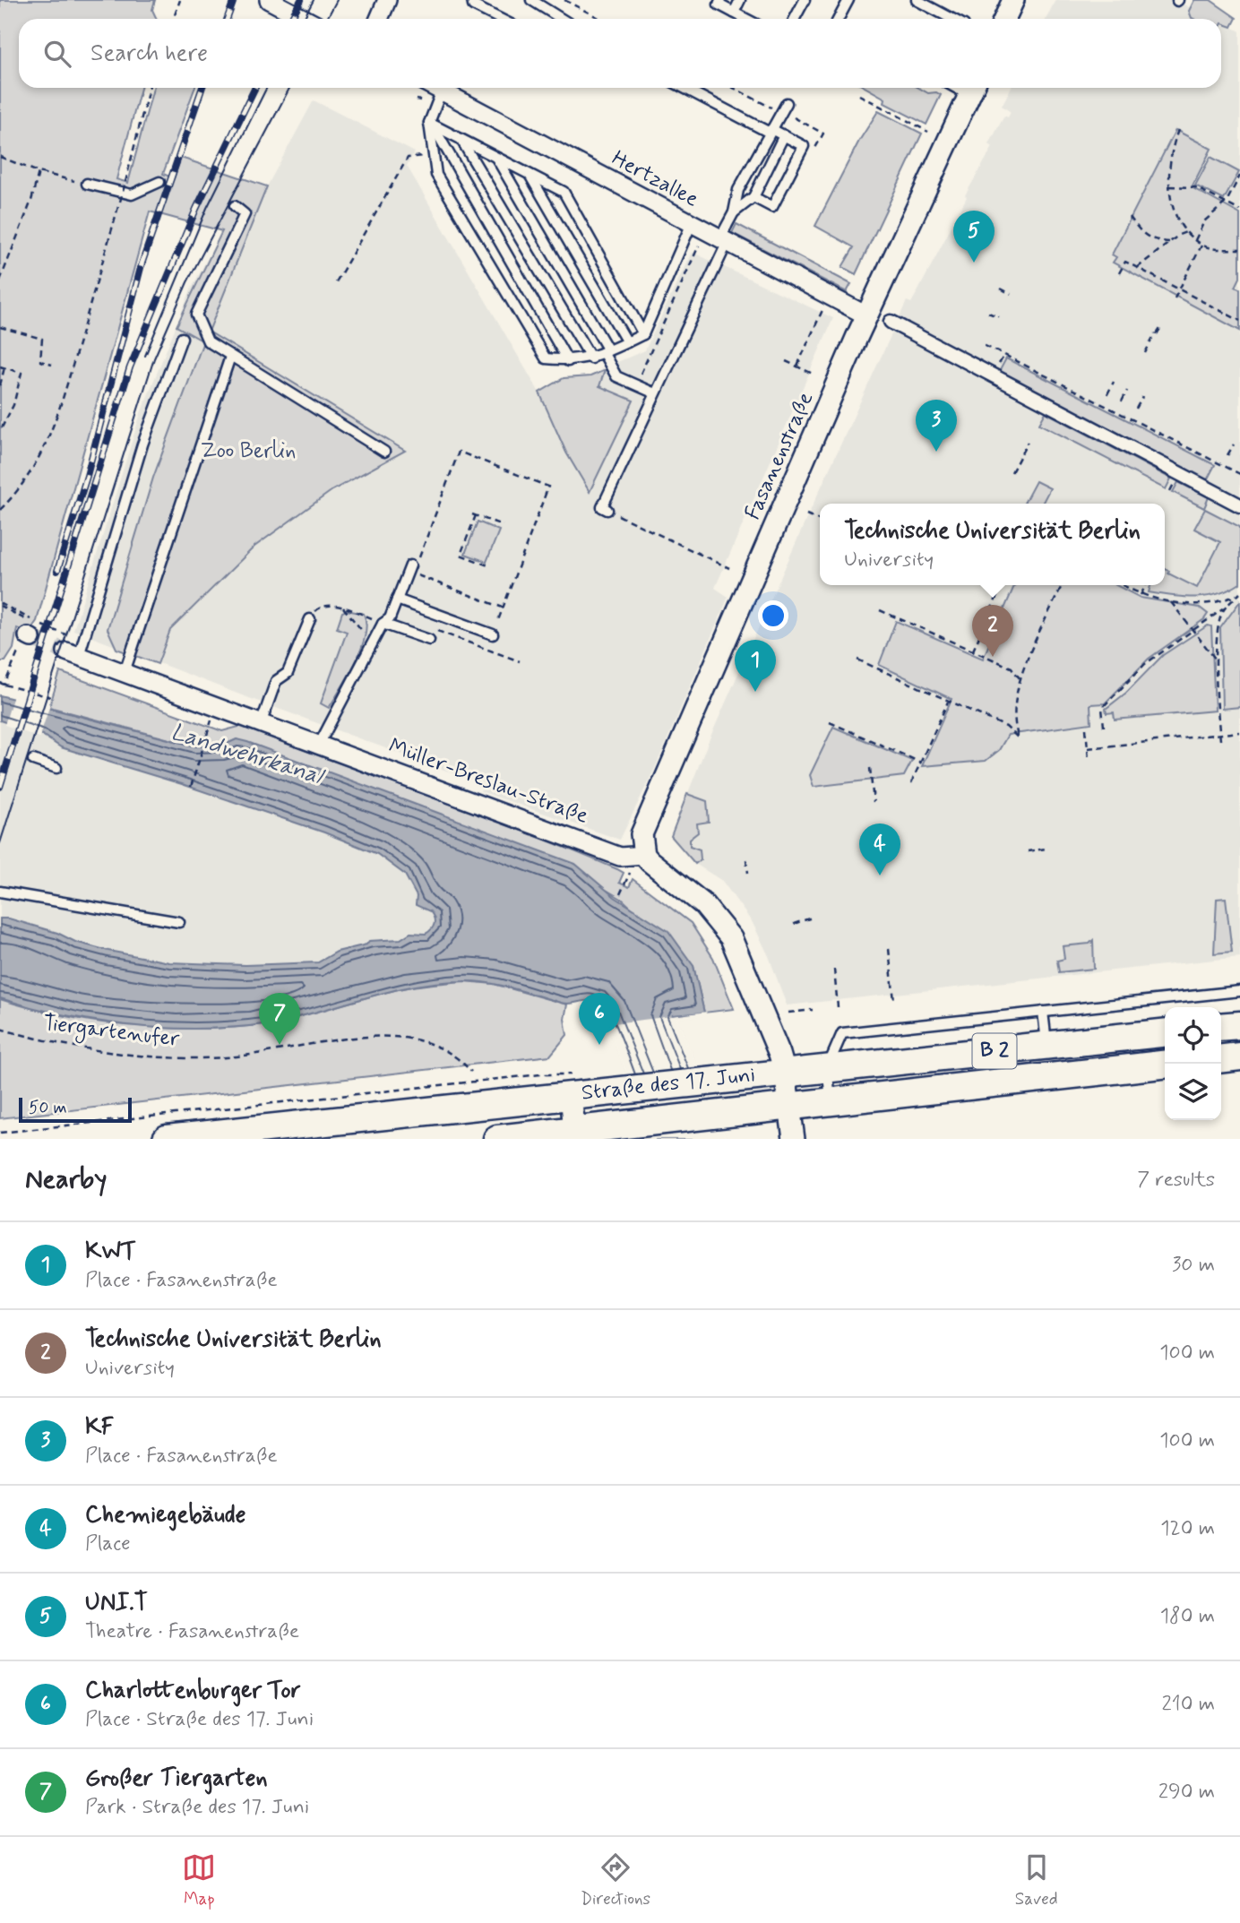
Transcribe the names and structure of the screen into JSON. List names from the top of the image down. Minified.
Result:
{"streets":{"main road":["B 2","Straße des 17. Juni"],"street":["Hertzallee","Fasanenstraße","Müller-Breslau-Straße"],"path":["Tiergartenufer"]},"crossings":[["Hertzallee","Fasanenstraße"],["Fasanenstraße","Müller-Breslau-Straße"]],"water":["Landwehrkanal"],"parks":["Zoo Berlin"],"scale_bar":"50 m","page":{"search":"Search here","pins":["5","3","2","1","4","6","7"],"popup":["Technische Universität Berlin","University"],"scale":"50 m","heading":["Nearby","7 results"],"list":[{"mark":"1","name":"KWT","note":"Place · Fasanenstraße","value":"30 m"},{"mark":"2","name":"Technische Universität Berlin","note":"University","value":"100 m"},{"mark":"3","name":"KF","note":"Place · Fasanenstraße","value":"100 m"},{"mark":"4","name":"Chemiegebäude","note":"Place","value":"120 m"},{"mark":"5","name":"UNI.T","note":"Theatre · Fasanenstraße","value":"180 m"},{"mark":"6","name":"Charlottenburger Tor","note":"Place · Straße des 17. Juni","value":"210 m"},{"mark":"7","name":"Großer Tiergarten","note":"Park · Straße des 17. Juni","value":"290 m"}],"nav":["Map","Directions","Saved"]}}
